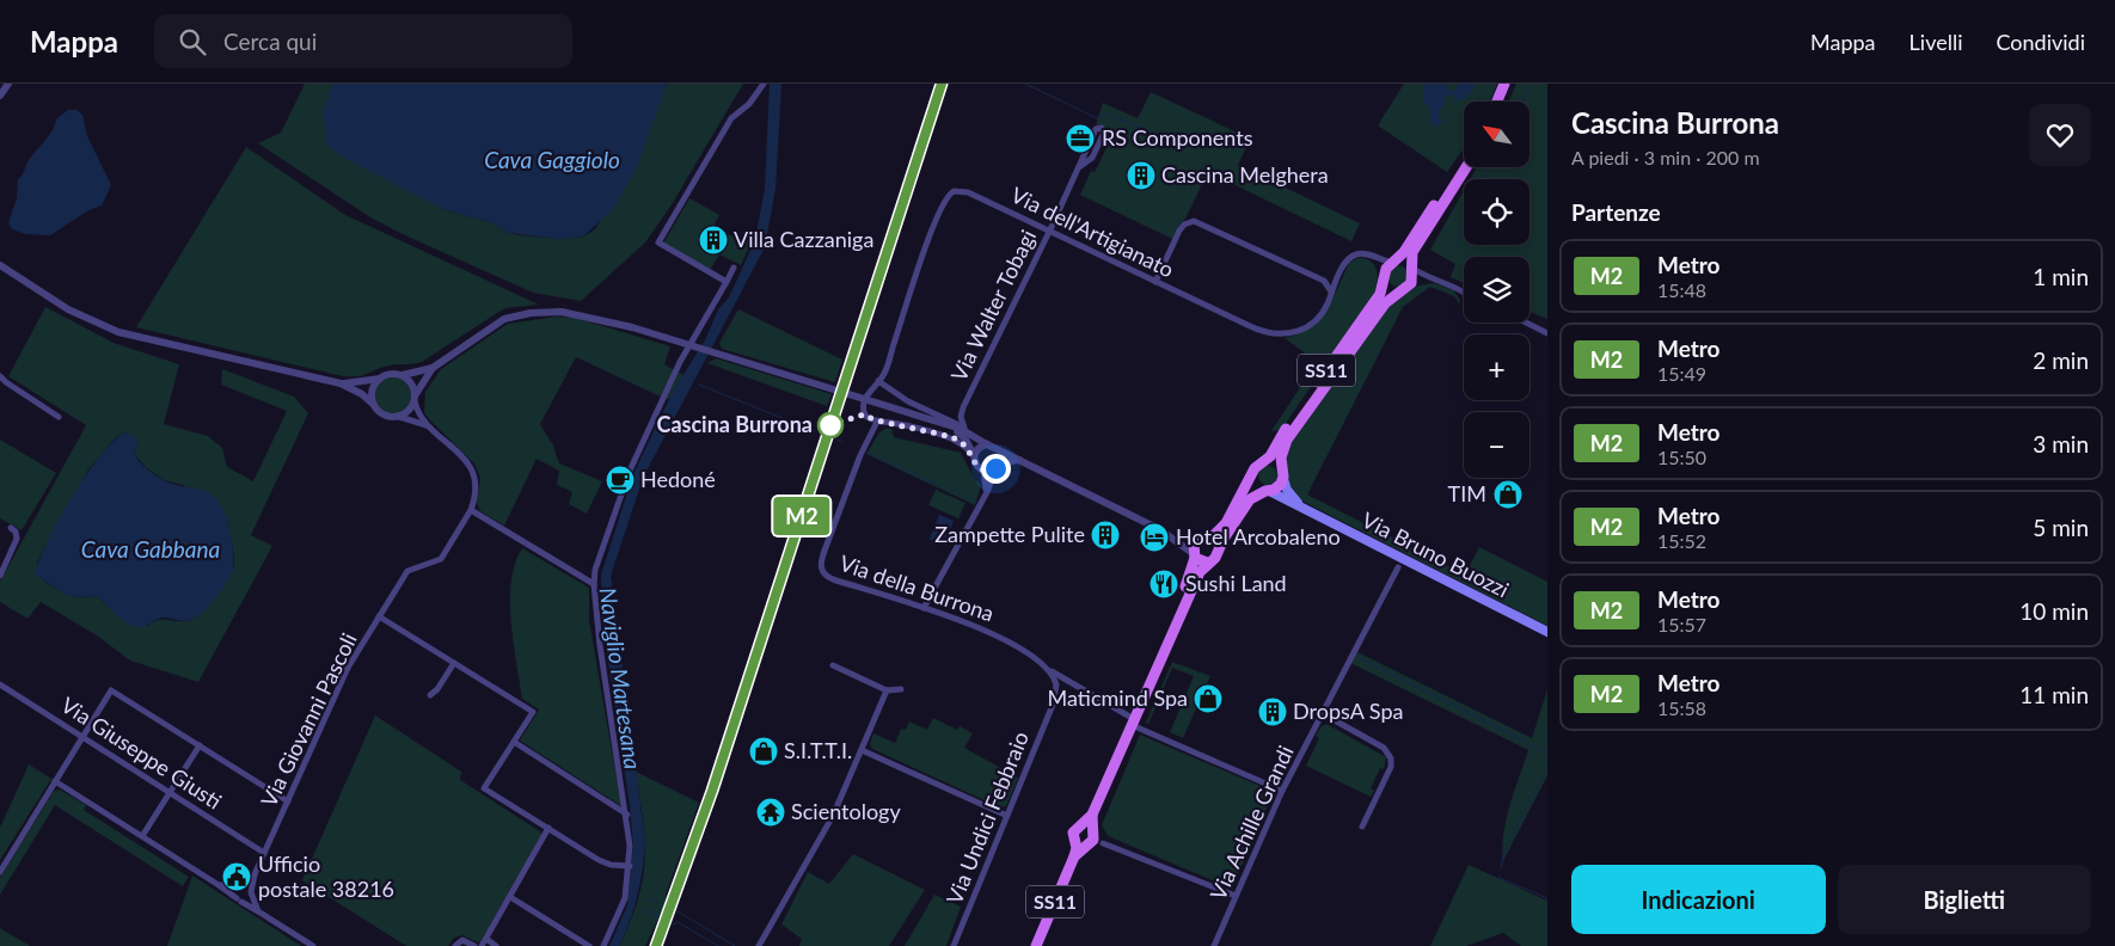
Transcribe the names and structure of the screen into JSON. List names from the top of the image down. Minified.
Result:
{"streets":{"main road":["SS11","Via Bruno Buozzi"],"street":["Via dell'Artigianato","Via Walter Tobagi","Via della Burrona","Via Giovanni Pascoli","Via Giuseppe Giusti","Via Undici Febbraio","Via Achille Grandi"]},"crossings":[["Via dell'Artigianato","Via Walter Tobagi"],["Via dell'Artigianato","Via della Burrona"],["SS11","Via Bruno Buozzi"],["SS11","Via della Burrona"],["Via della Burrona","Via Achille Grandi"],["Via Giovanni Pascoli","Via Giuseppe Giusti"]],"water":["Cava Gaggiolo","Cava Gabbana","Naviglio Martesana"],"places":{"office":["RS Components"],"building":["Cascina Melghera","Villa Cazzaniga","Zampette Pulite","DropsA Spa"],"other":["Cascina Burrona"],"cafe":["Hedoné"],"shop":["TIM","Maticmind Spa","S.I.T.T.I."],"hotel":["Hotel Arcobaleno"],"restaurant":["Sushi Land"],"temple":["Scientology"],"public building":["Ufficio postale 38216"]},"lines":["metro line M2"],"north":"top left","page":{"header":"Mappa","search":"Cerca qui","nav":["Mappa","Livelli","Condividi"],"on_map":"M2","heading":[["Cascina Burrona","A piedi · 3 min · 200 m"],"Partenze"],"map_buttons":["+","−"],"list":[{"mark":"M2","name":"Metro","note":"15:48","value":"1 min"},{"mark":"M2","name":"Metro","note":"15:49","value":"2 min"},{"mark":"M2","name":"Metro","note":"15:50","value":"3 min"},{"mark":"M2","name":"Metro","note":"15:52","value":"5 min"},{"mark":"M2","name":"Metro","note":"15:57","value":"10 min"},{"mark":"M2","name":"Metro","note":"15:58","value":"11 min"}],"buttons":["Indicazioni","Biglietti"]}}
